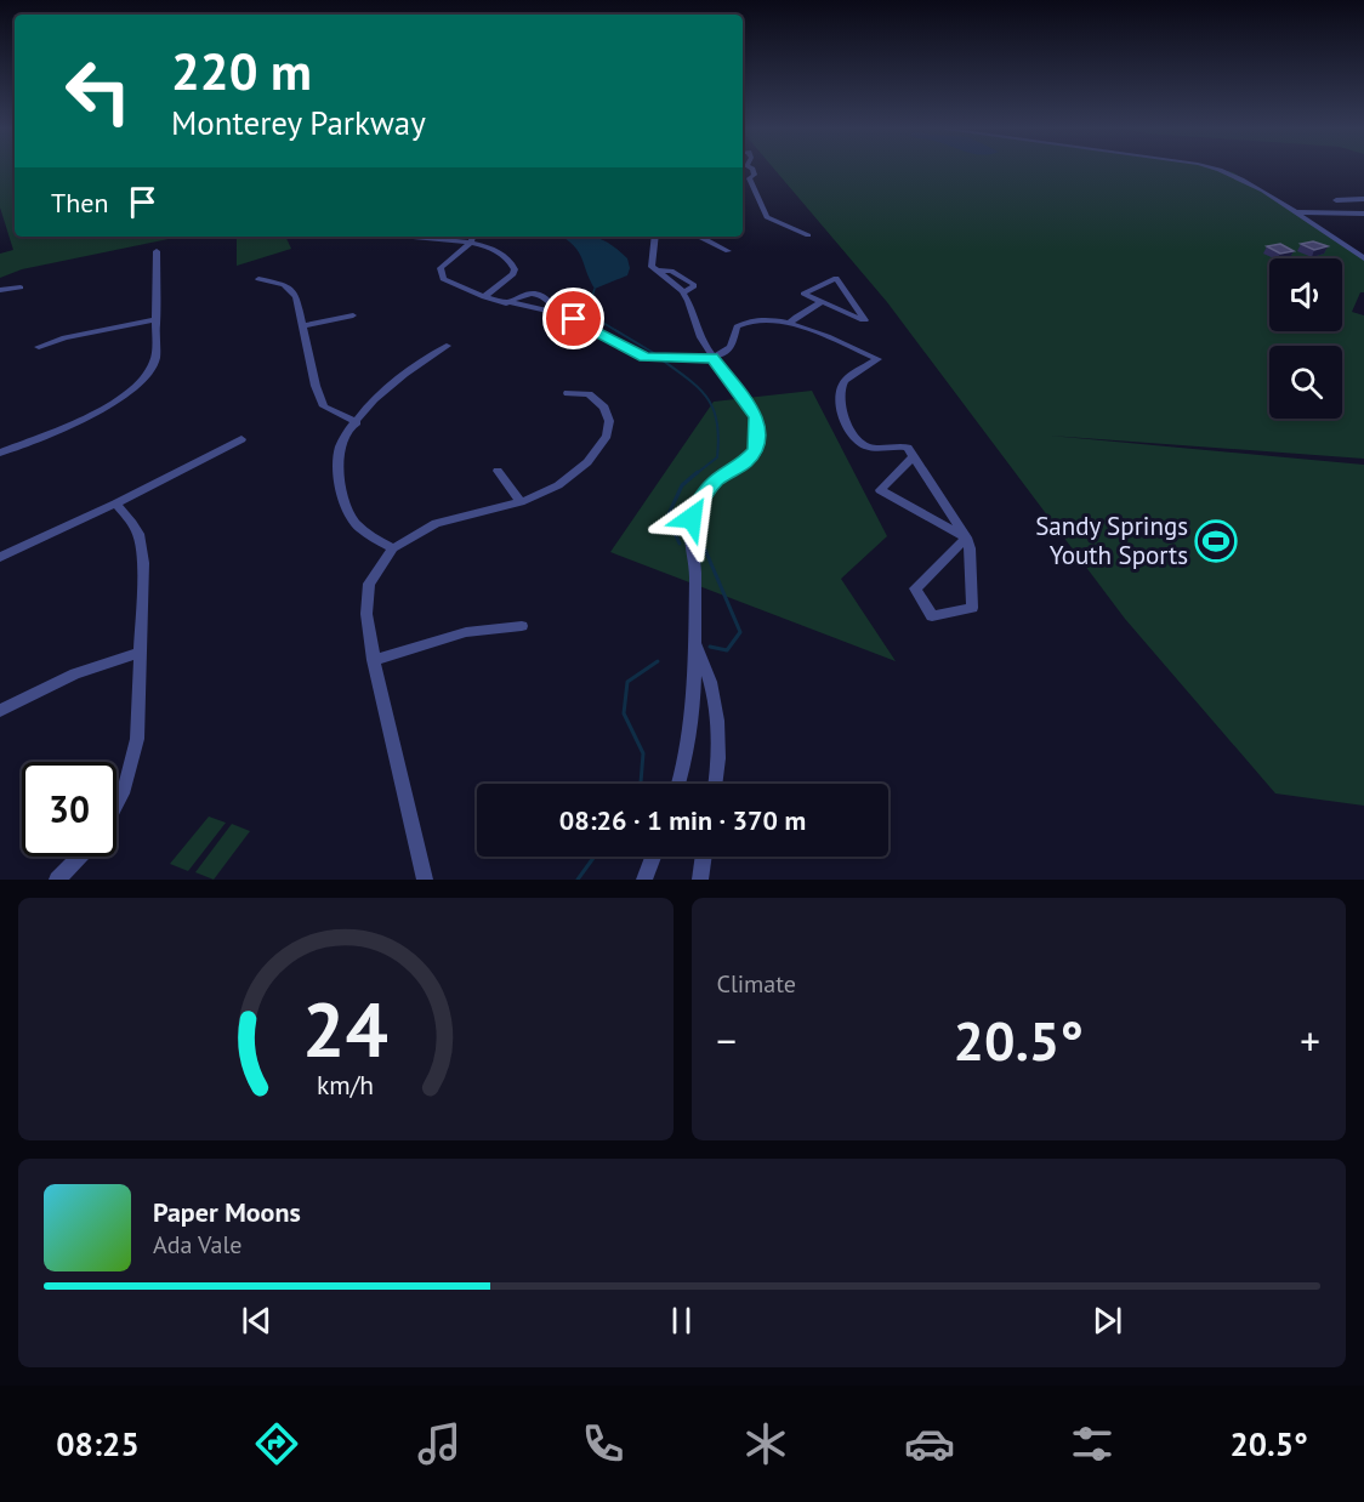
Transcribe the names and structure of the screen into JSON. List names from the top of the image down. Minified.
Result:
{"places":{"sports":["Sandy Springs Youth Sports"]},"page":{"turn":["220 m","Monterey Parkway"],"then":"Then","limit":"30","trip":"08:26 · 1 min · 370 m","tile":"Climate","heat":["−","20.5°","+"],"song":["Paper Moons","Ada Vale"],"tabs":["08:25","20.5°"],"gauge":["24","km/h"]}}
